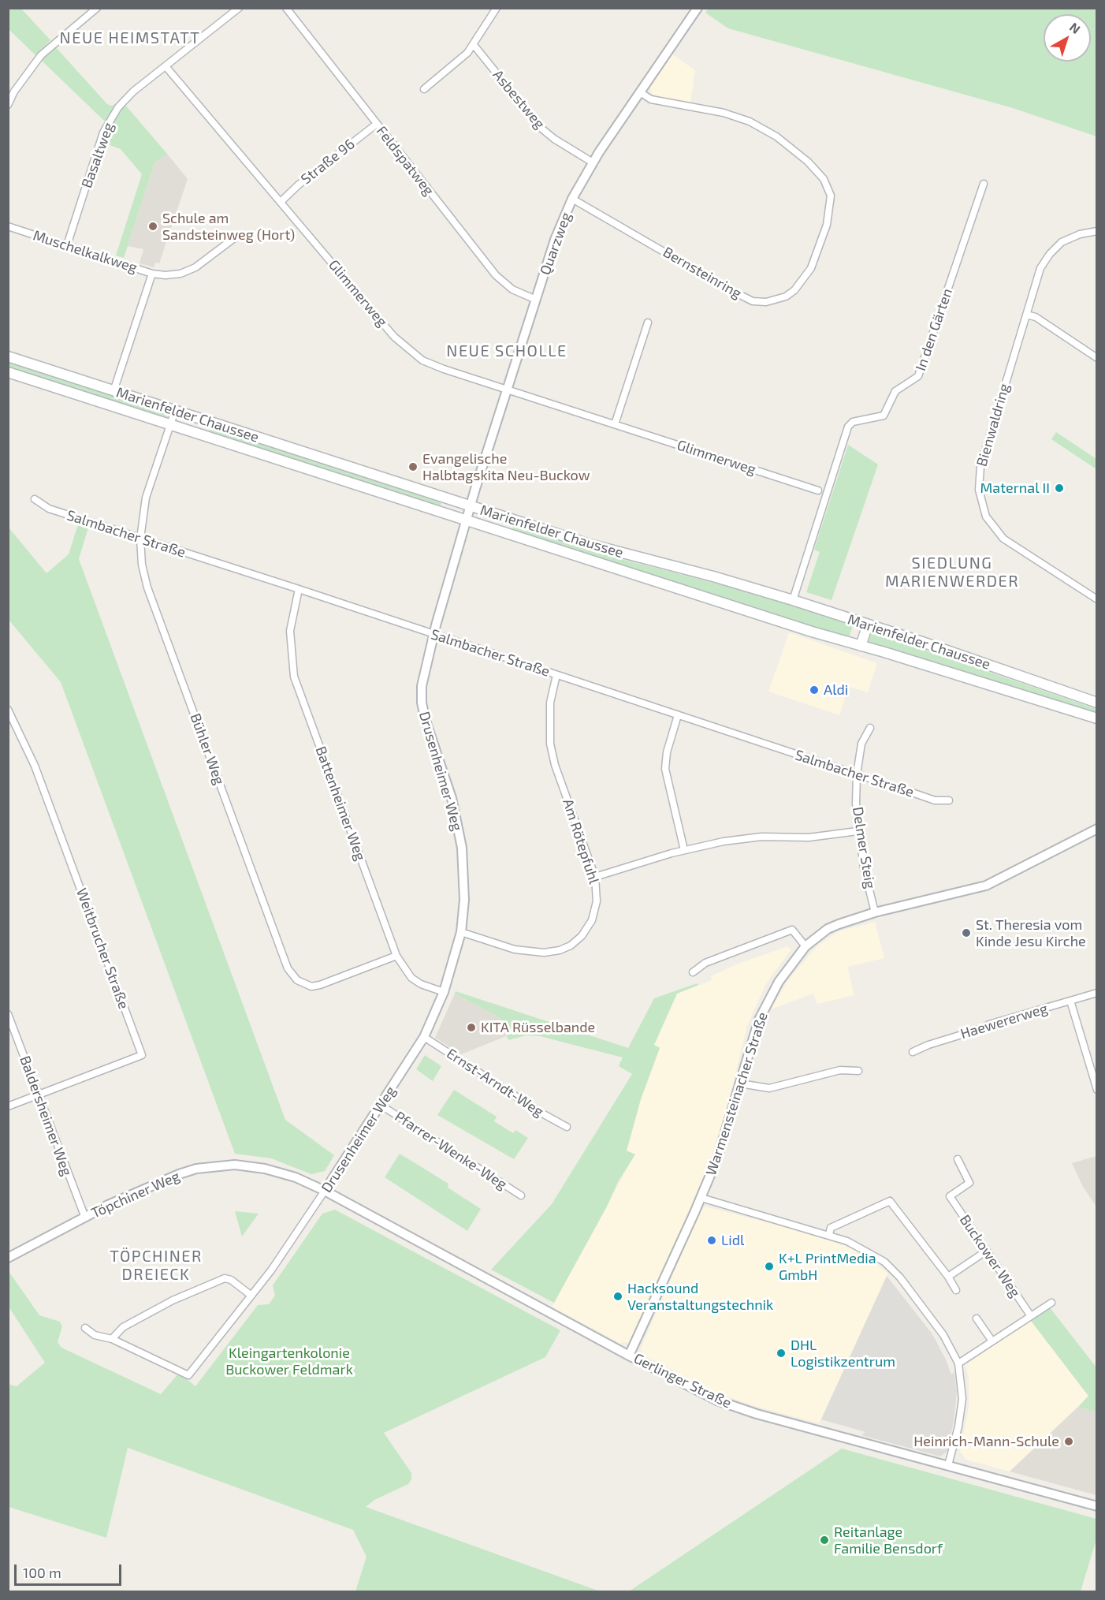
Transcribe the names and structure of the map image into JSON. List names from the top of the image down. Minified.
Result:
{"streets":{"main road":["Marienfelder Chaussee"],"street":["Asbestweg","Basaltweg","Feldspatweg","Straße 96","Quarzweg","Muschelkalkweg","Bernsteinring","Glimmerweg","In den Gärten","Bienwaldring","Salmbacher Straße","Bühler Weg","Drusenheimer Weg","Battenheimer Weg","Am Rötepfuhl","Delmer Steig","Weitbrucher Straße","Haewererweg","Ernst-Arndt-Weg","Warmensteinacher Straße","Baldersheimer Weg","Pfarrer-Wenke-Weg","Töpchiner Weg","Buckower Weg","Gerlinger Straße"]},"crossings":[["Asbestweg","Quarzweg"],["Basaltweg","Muschelkalkweg"],["Basaltweg","Glimmerweg"],["Feldspatweg","Straße 96"],["Feldspatweg","Quarzweg"],["Straße 96","Glimmerweg"],["Quarzweg","Bernsteinring"],["Quarzweg","Glimmerweg"],["Quarzweg","Marienfelder Chaussee"],["Quarzweg","Drusenheimer Weg"],["Muschelkalkweg","Marienfelder Chaussee"],["In den Gärten","Marienfelder Chaussee"],["Marienfelder Chaussee","Bühler Weg"],["Marienfelder Chaussee","Drusenheimer Weg"],["Salmbacher Straße","Bühler Weg"],["Salmbacher Straße","Drusenheimer Weg"],["Salmbacher Straße","Battenheimer Weg"],["Salmbacher Straße","Am Rötepfuhl"],["Salmbacher Straße","Delmer Steig"],["Bühler Weg","Battenheimer Weg"],["Drusenheimer Weg","Battenheimer Weg"],["Drusenheimer Weg","Am Rötepfuhl"],["Drusenheimer Weg","Ernst-Arndt-Weg"],["Drusenheimer Weg","Pfarrer-Wenke-Weg"],["Drusenheimer Weg","Töpchiner Weg"],["Drusenheimer Weg","Gerlinger Straße"],["Delmer Steig","Warmensteinacher Straße"],["Weitbrucher Straße","Baldersheimer Weg"],["Warmensteinacher Straße","Gerlinger Straße"],["Baldersheimer Weg","Töpchiner Weg"],["Töpchiner Weg","Gerlinger Straße"]],"districts":["NEUE HEIMSTATT","NEUE SCHOLLE","SIEDLUNG MARIENWERDER","TÖPCHINER DREIECK"],"parks":["Kleingartenkolonie Buckower Feldmark"],"places":["Schule am Sandsteinweg (Hort)","Evangelische Halbtagskita Neu-Buckow","Maternal II","Aldi","St. Theresia vom Kinde Jesu Kirche","KITA Rüsselbande","Lidl","K+L PrintMedia GmbH","Hacksound Veranstaltungstechnik","DHL Logistikzentrum","Heinrich-Mann-Schule","Reitanlage Familie Bensdorf"],"scale_bar":"100 m","north":"top right"}
